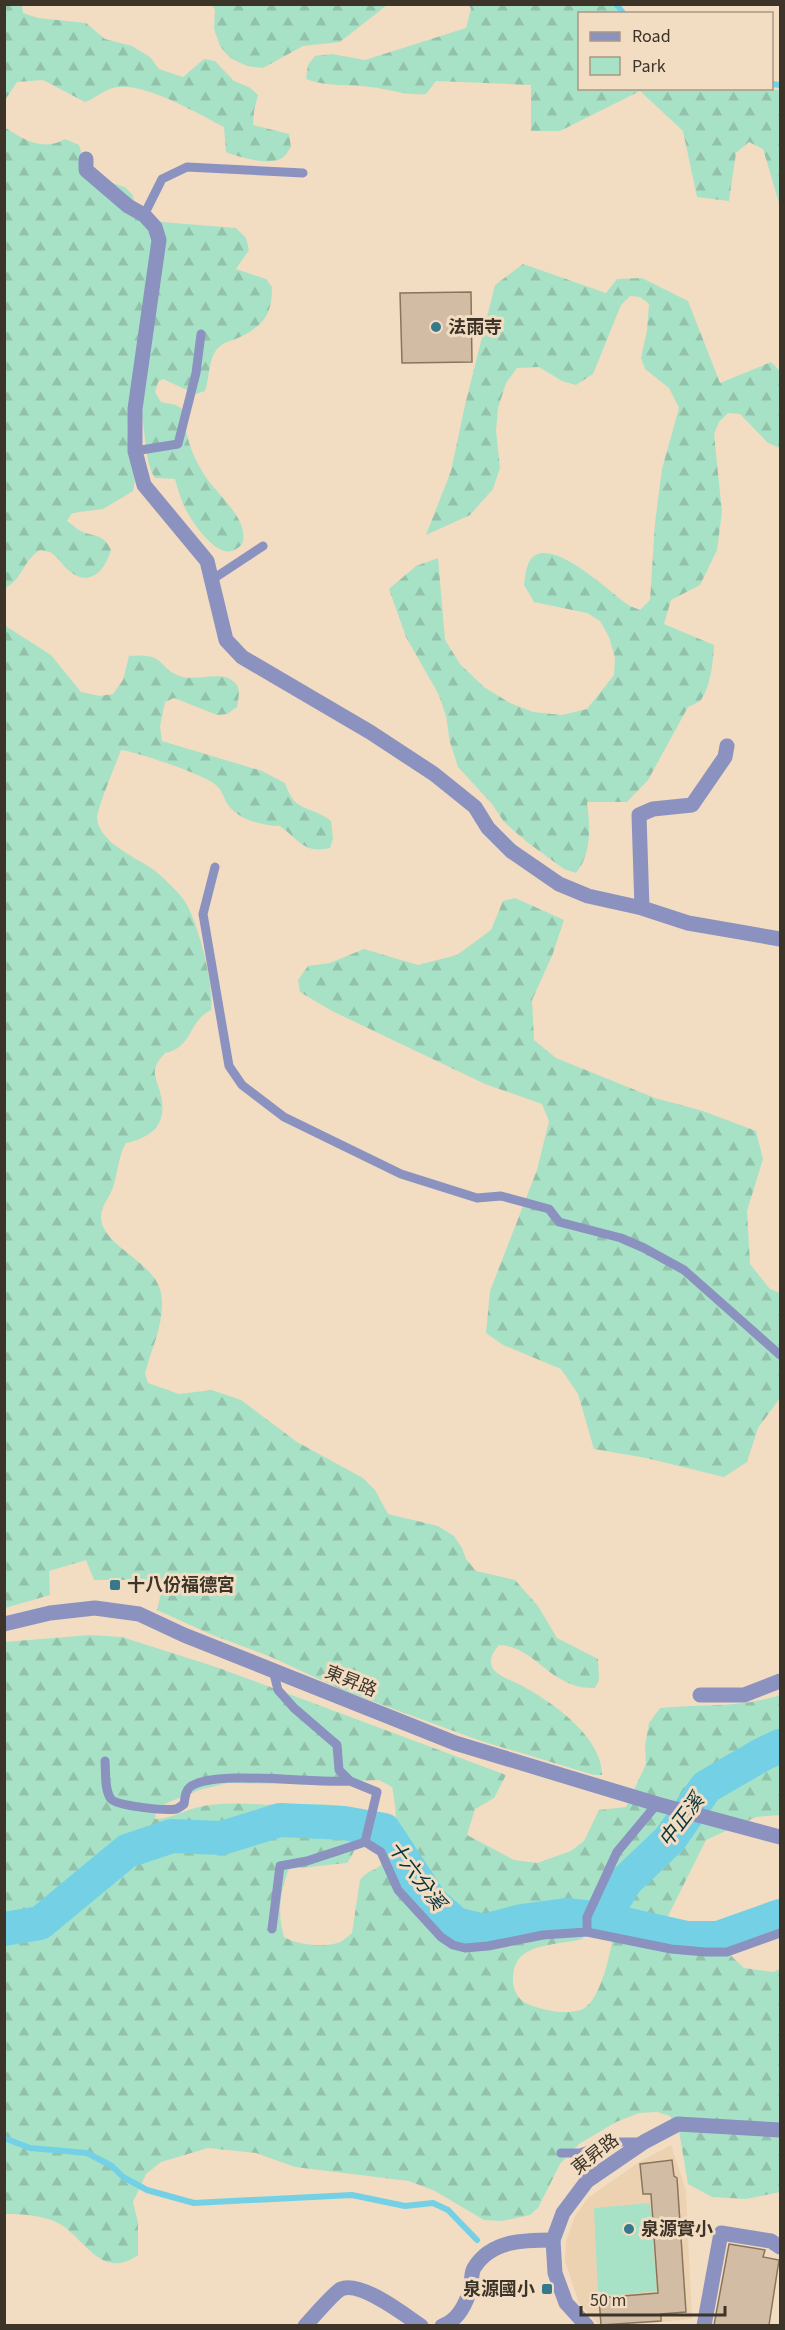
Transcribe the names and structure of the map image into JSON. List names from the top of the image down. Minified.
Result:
{"streets":{"street":["東昇路"]},"water":["中正溪","十六分溪"],"places":{"other":["法雨寺","泉源實小"],"transit":["十八份福德宮","泉源國小"]},"legend":["Road","Park"],"scale_bar":"50 m"}
